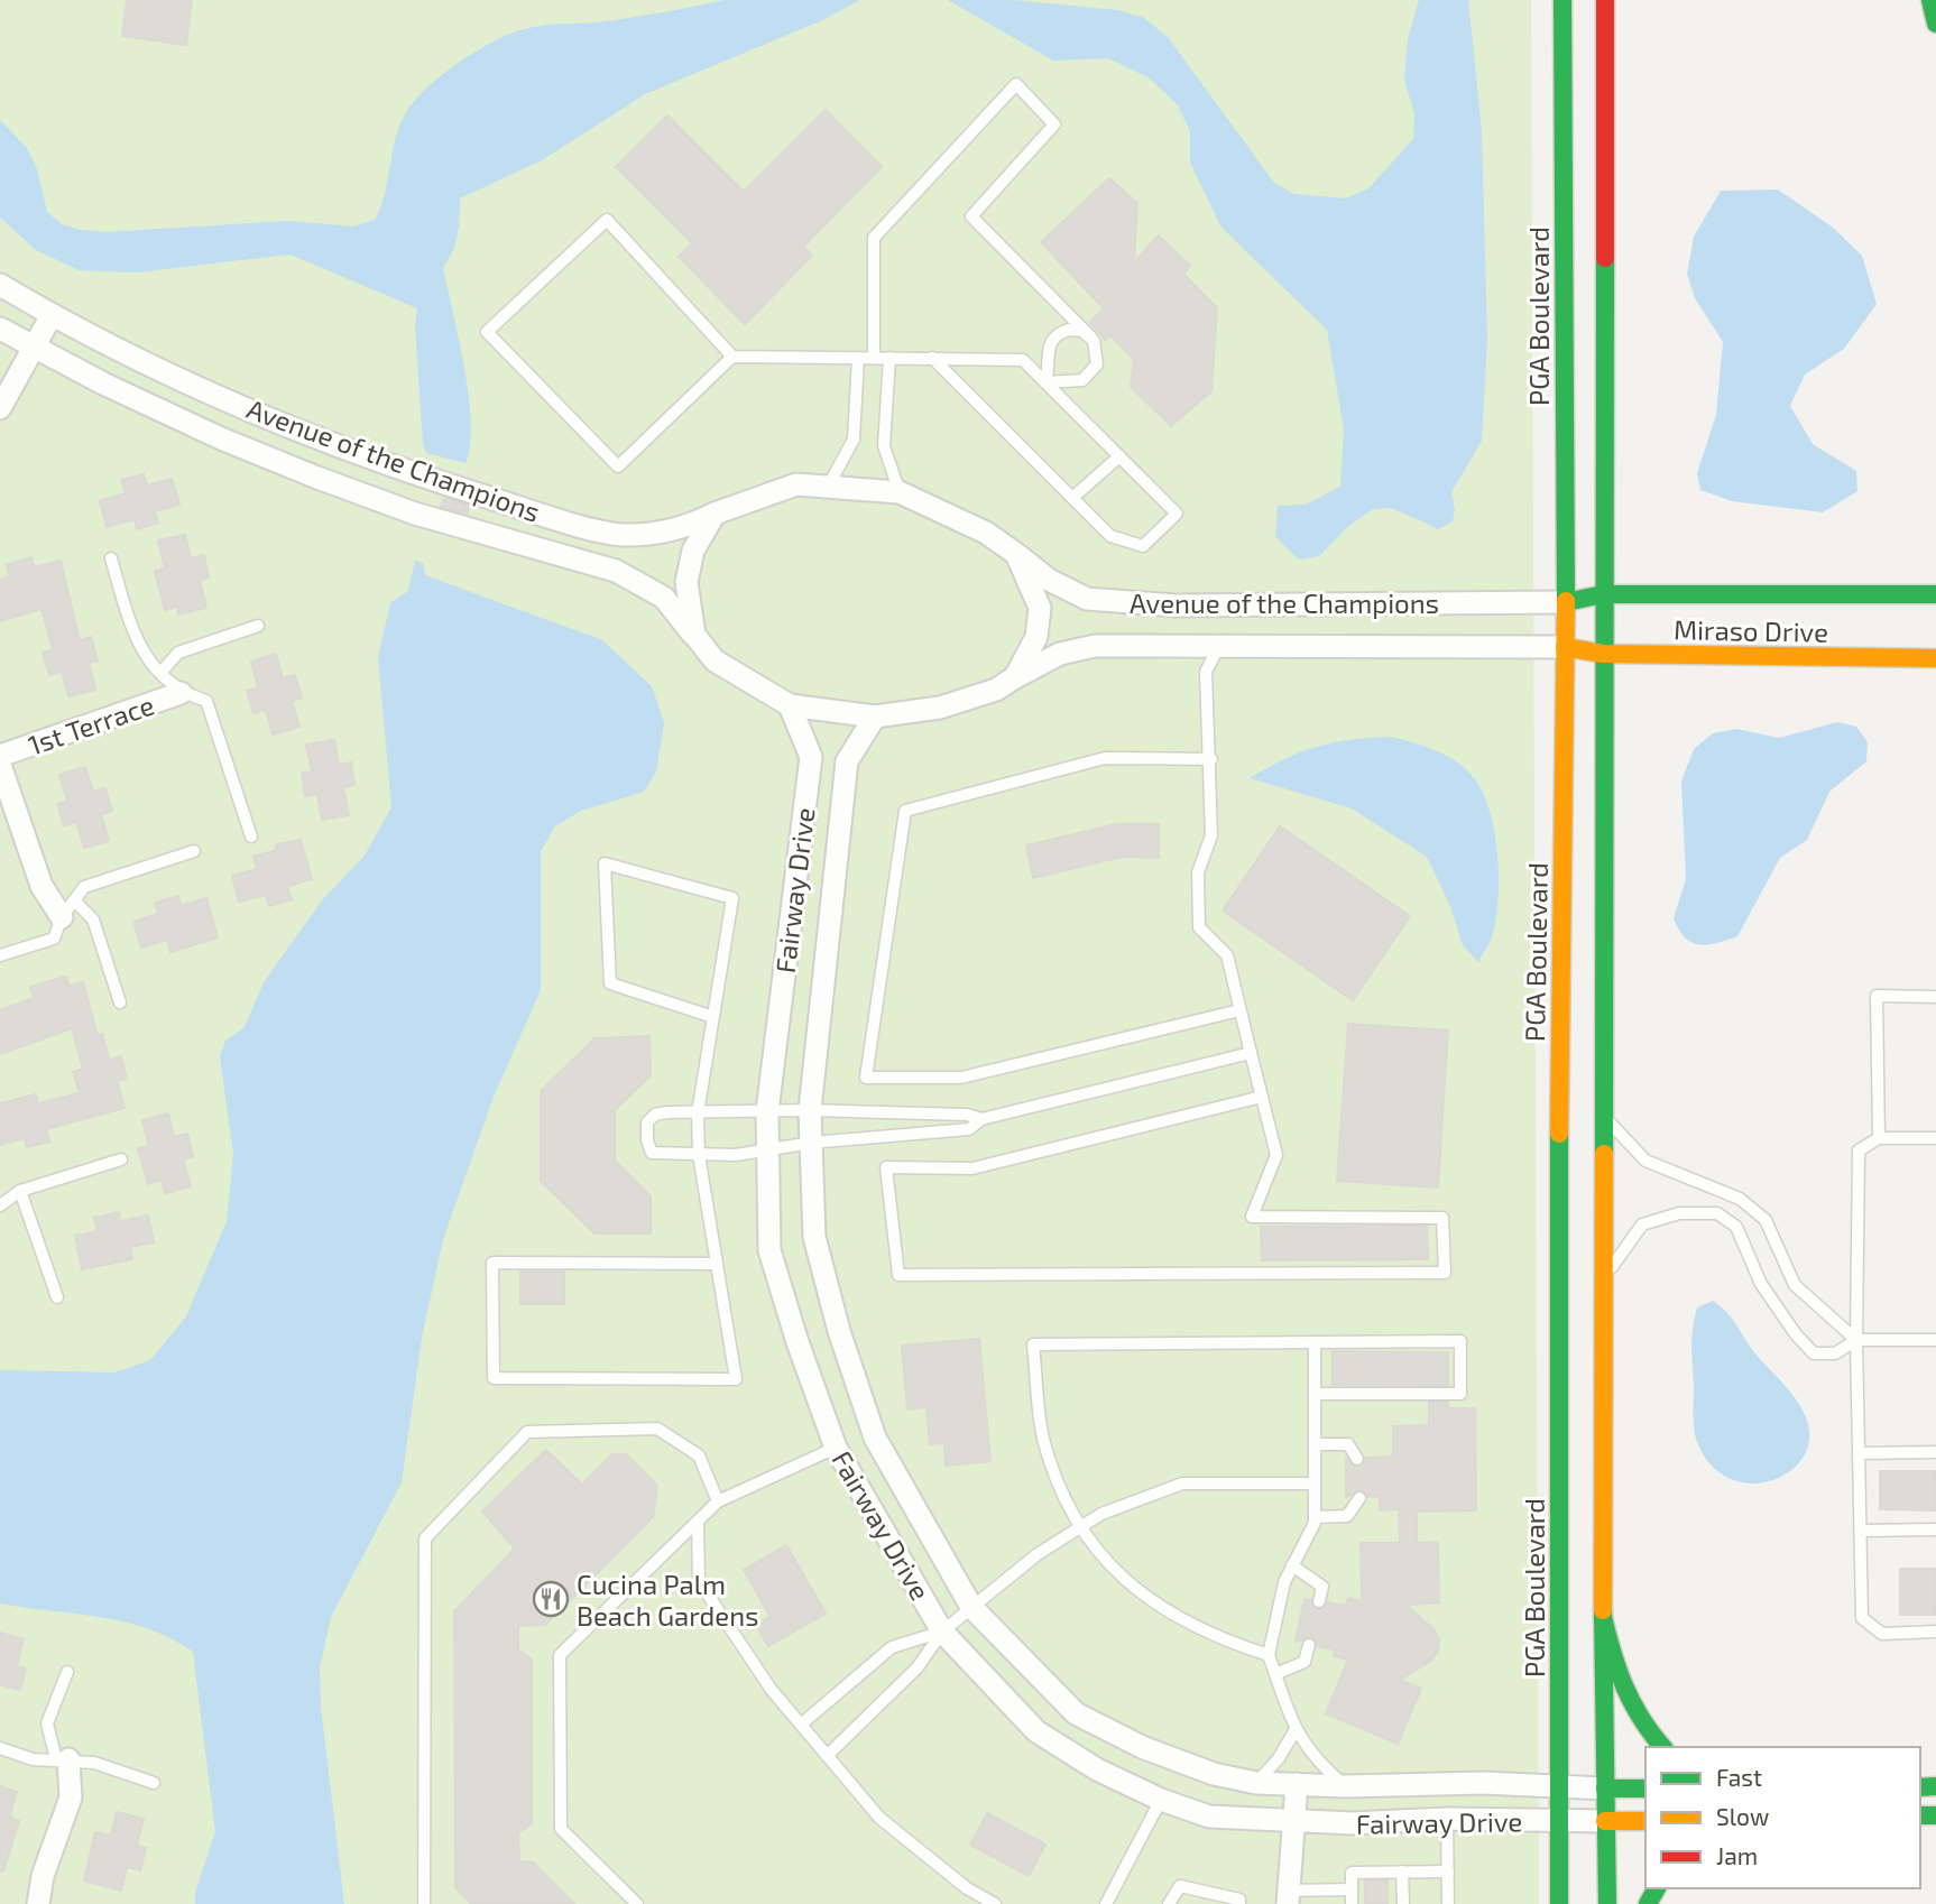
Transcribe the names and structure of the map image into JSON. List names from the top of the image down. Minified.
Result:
{"streets":{"main road":["PGA Boulevard","Miraso Drive"],"street":["Avenue of the Champions","1st Terrace","Fairway Drive"]},"crossings":[["PGA Boulevard","Avenue of the Champions"],["PGA Boulevard","Miraso Drive"],["PGA Boulevard","Fairway Drive"],["Avenue of the Champions","Miraso Drive"],["Avenue of the Champions","Fairway Drive"]],"places":{"restaurant":["Cucina Palm Beach Gardens"]},"legend":["Fast","Slow","Jam"]}
